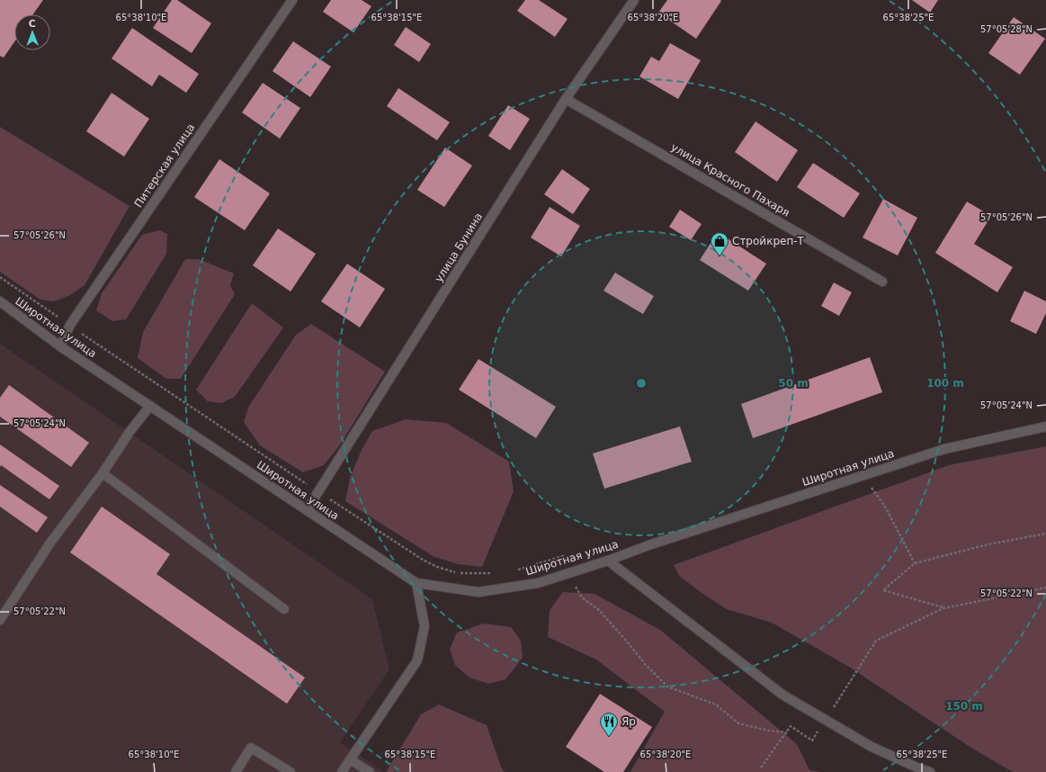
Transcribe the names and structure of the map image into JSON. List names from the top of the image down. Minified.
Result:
{"streets":{"street":["Питерская улица","улица Красного Пахаря","улица Бунина","Широтная улица"]},"crossings":[["Питерская улица","Широтная улица"],["улица Красного Пахаря","улица Бунина"],["улица Бунина","Широтная улица"]],"places":{"shop":["Стройкреп-Т"],"restaurant":["Яр"]},"north":"top","coordinates":["65°38'10\"E","65°38'15\"E","65°38'20\"E","65°38'25\"E","57°05'28\"N","57°05'26\"N","57°05'24\"N","57°05'22\"N"],"rings":["50 m","100 m","150 m"]}
